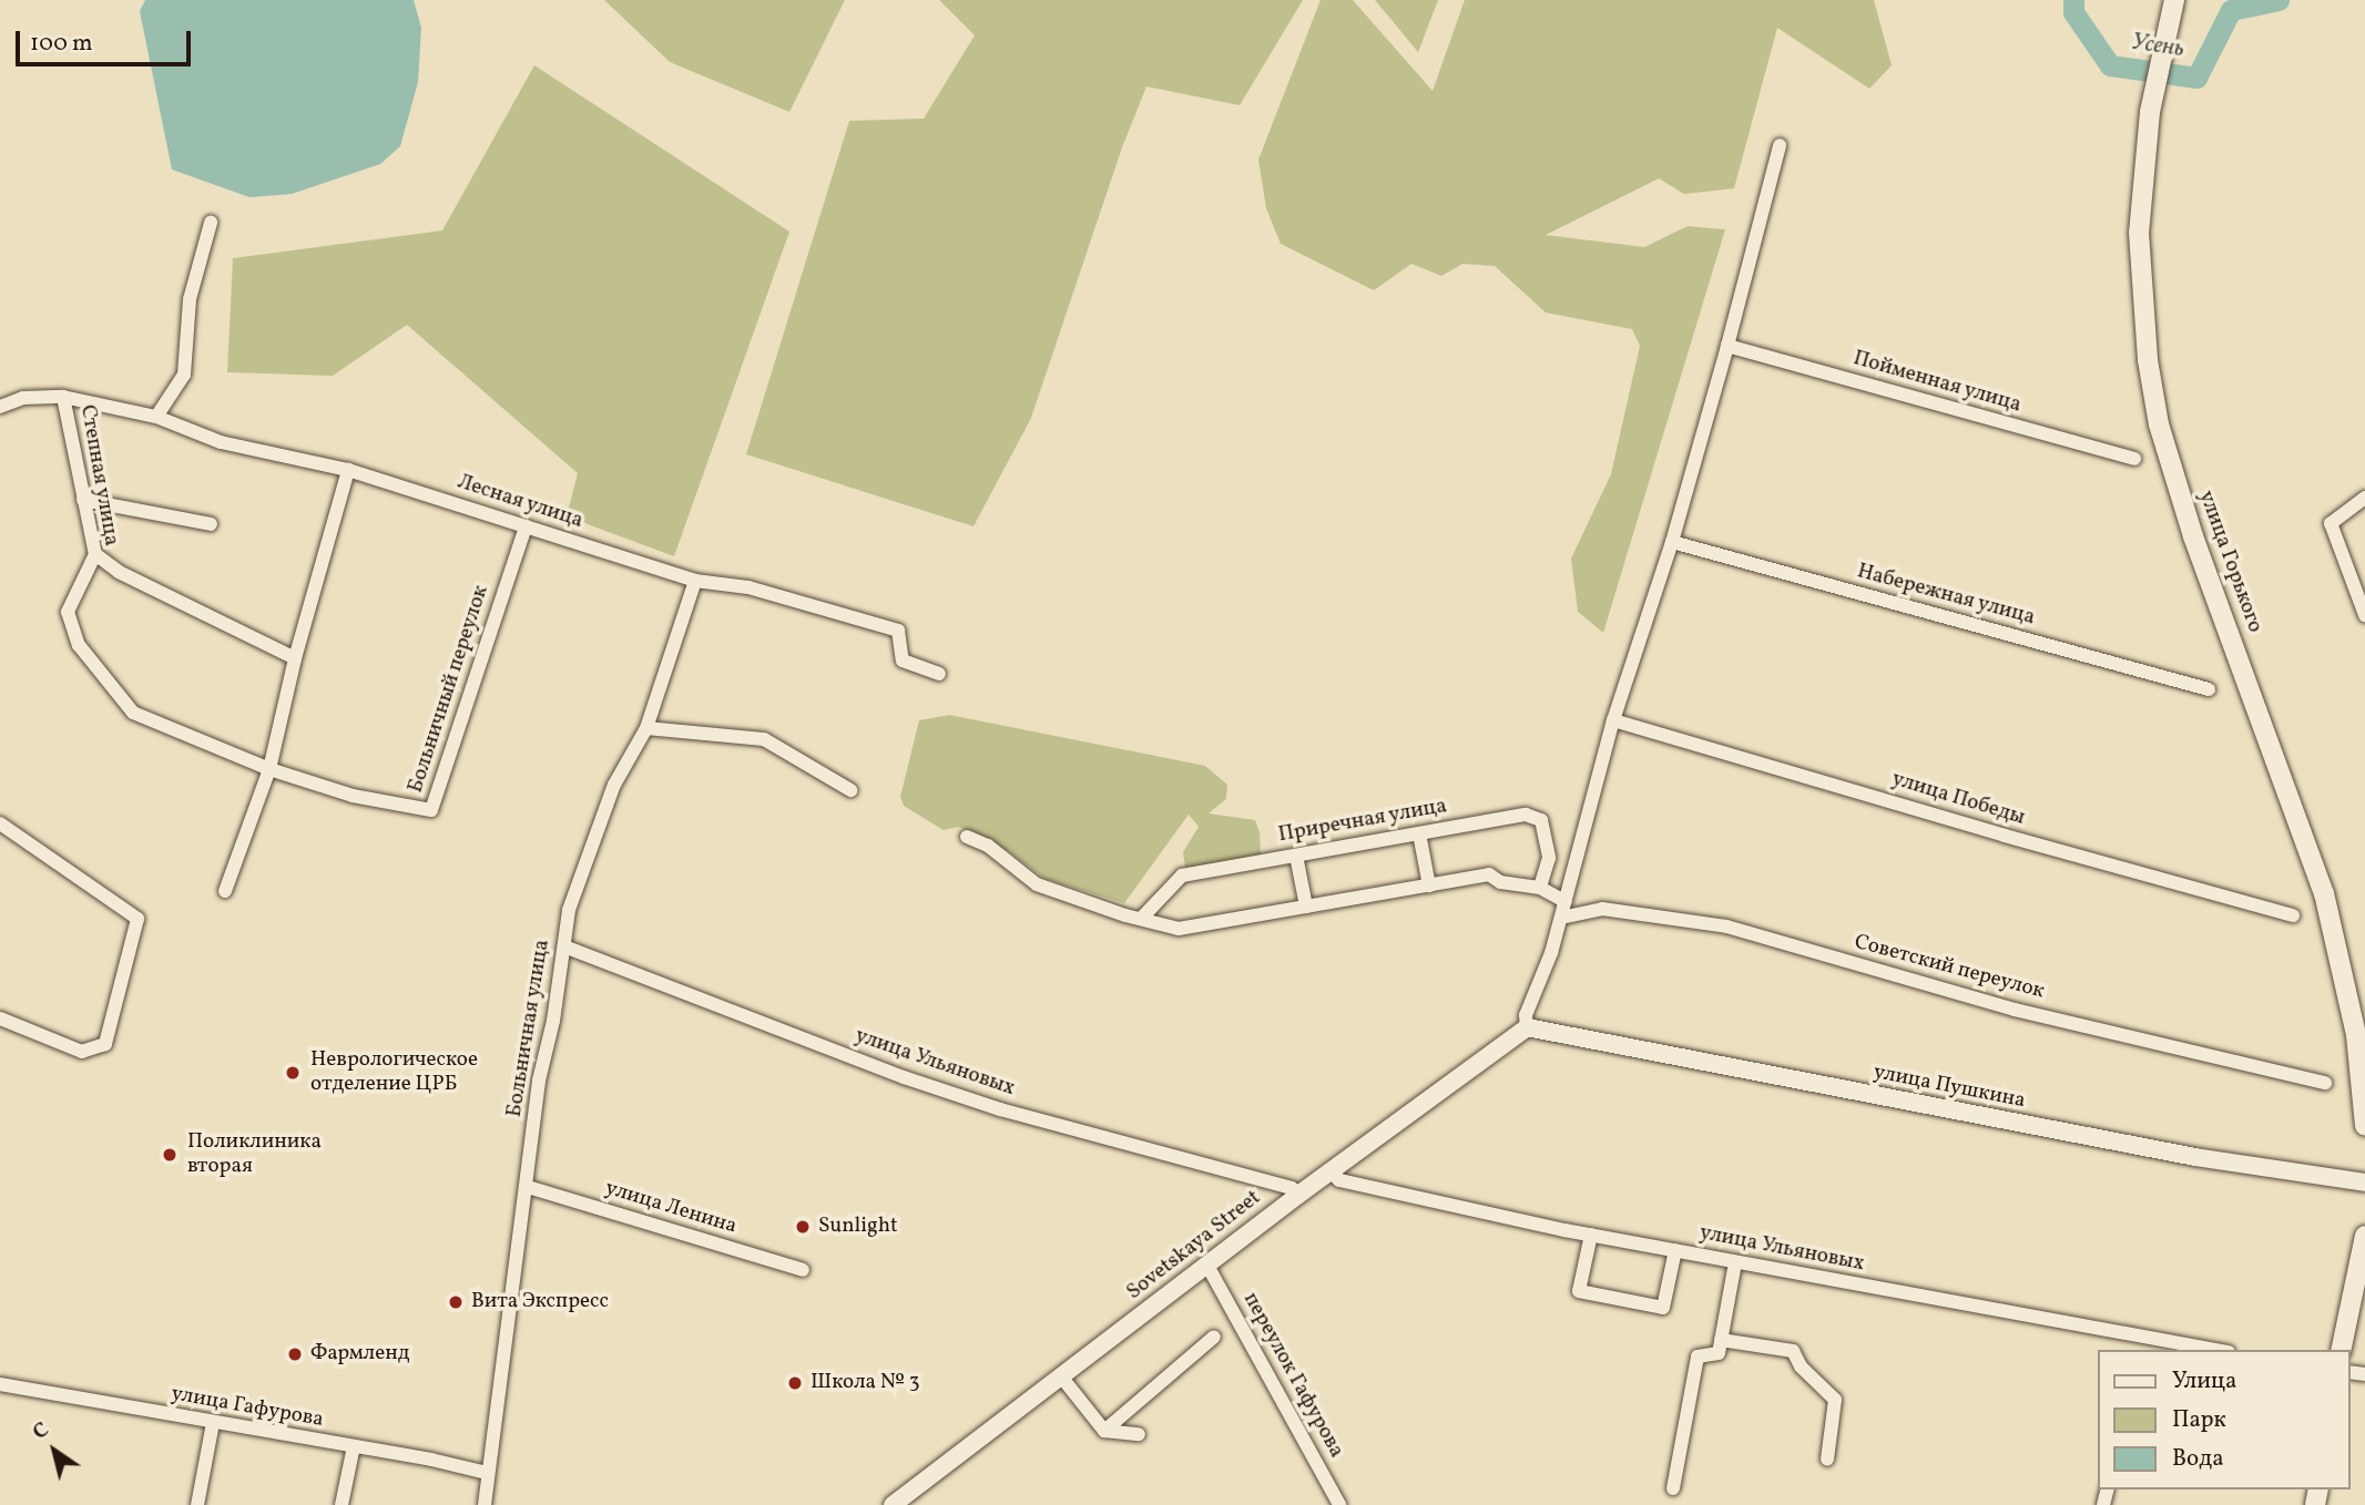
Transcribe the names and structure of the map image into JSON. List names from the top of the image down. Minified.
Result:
{"streets":{"main road":["улица Горького"],"street":["Пойменная улица","Степная улица","Лесная улица","Набережная улица","Больничный переулок","улица Победы","Приречная улица","Советский переулок","Больничная улица","улица Ульяновых","улица Пушкина","улица Ленина","Sovetskaya Street","переулок Гафурова","улица Гафурова"]},"crossings":[["Степная улица","Лесная улица"],["Степная улица","Больничный переулок"],["Лесная улица","Больничный переулок"],["Лесная улица","Больничная улица"],["Больничная улица","улица Ульяновых"],["Больничная улица","улица Ленина"],["Больничная улица","улица Гафурова"],["улица Ульяновых","Sovetskaya Street"],["улица Пушкина","Sovetskaya Street"],["Sovetskaya Street","переулок Гафурова"]],"water":["Усень"],"places":["Неврологическое отделение ЦРБ","Поликлиника вторая","Sunlight","Вита Экспресс","Фармленд","Школа № 3"],"legend":["Улица","Парк","Вода"],"scale_bar":"100 m","north":"top left"}
